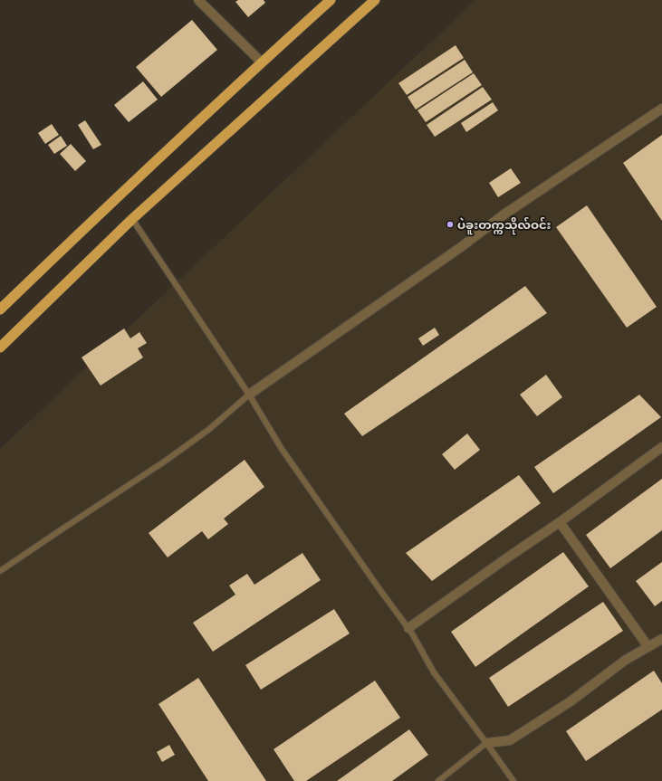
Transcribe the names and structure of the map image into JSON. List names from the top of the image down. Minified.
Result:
{"places":["ပဲခူးတက္ကသိုလ်ဝင်း"]}
